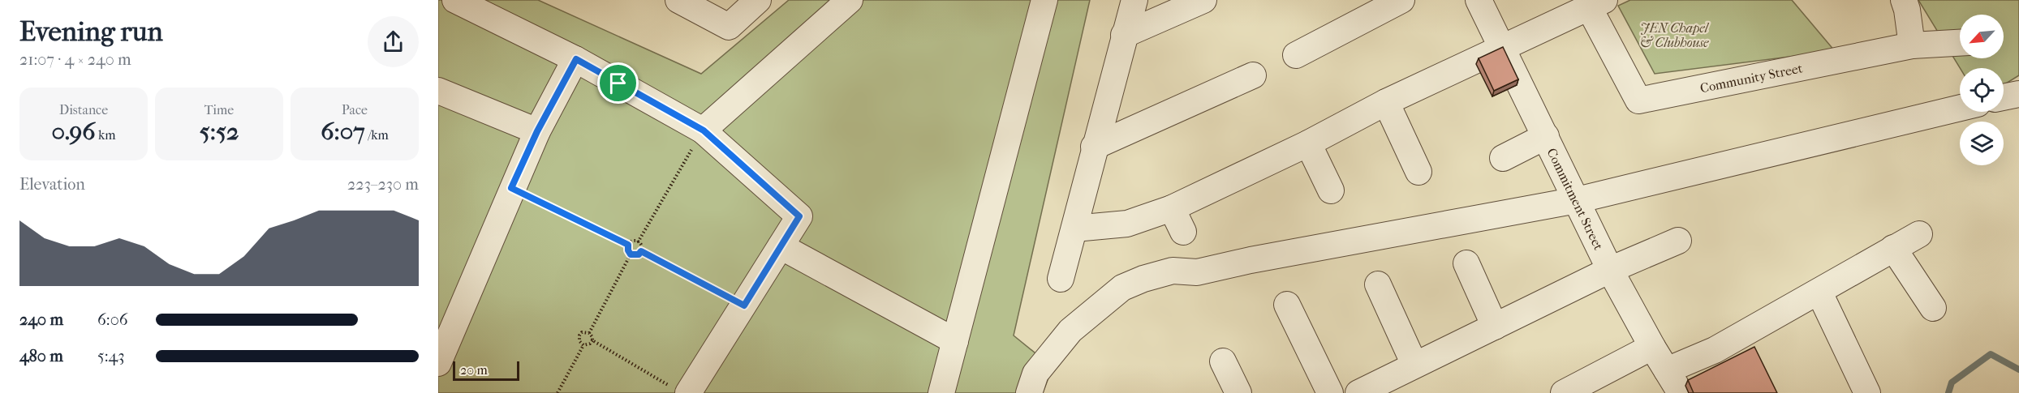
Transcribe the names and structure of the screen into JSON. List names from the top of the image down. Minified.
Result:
{"streets":{"street":["Community Street","Commitment Street"]},"parks":["JEN Chapel & Clubhouse"],"scale_bar":"20 m","north":"bottom left","page":{"heading":["Evening run","21:07 · 4 × 240 m"],"stats":[["Distance","0.96 km"],["Time","5:52"],["Pace","6:07 /km"]],"chart":["Elevation","223–230 m"],"list":[{"name":"240 m","note":"6:06"},{"name":"480 m","note":"5:43"}],"scale":"20 m"}}
